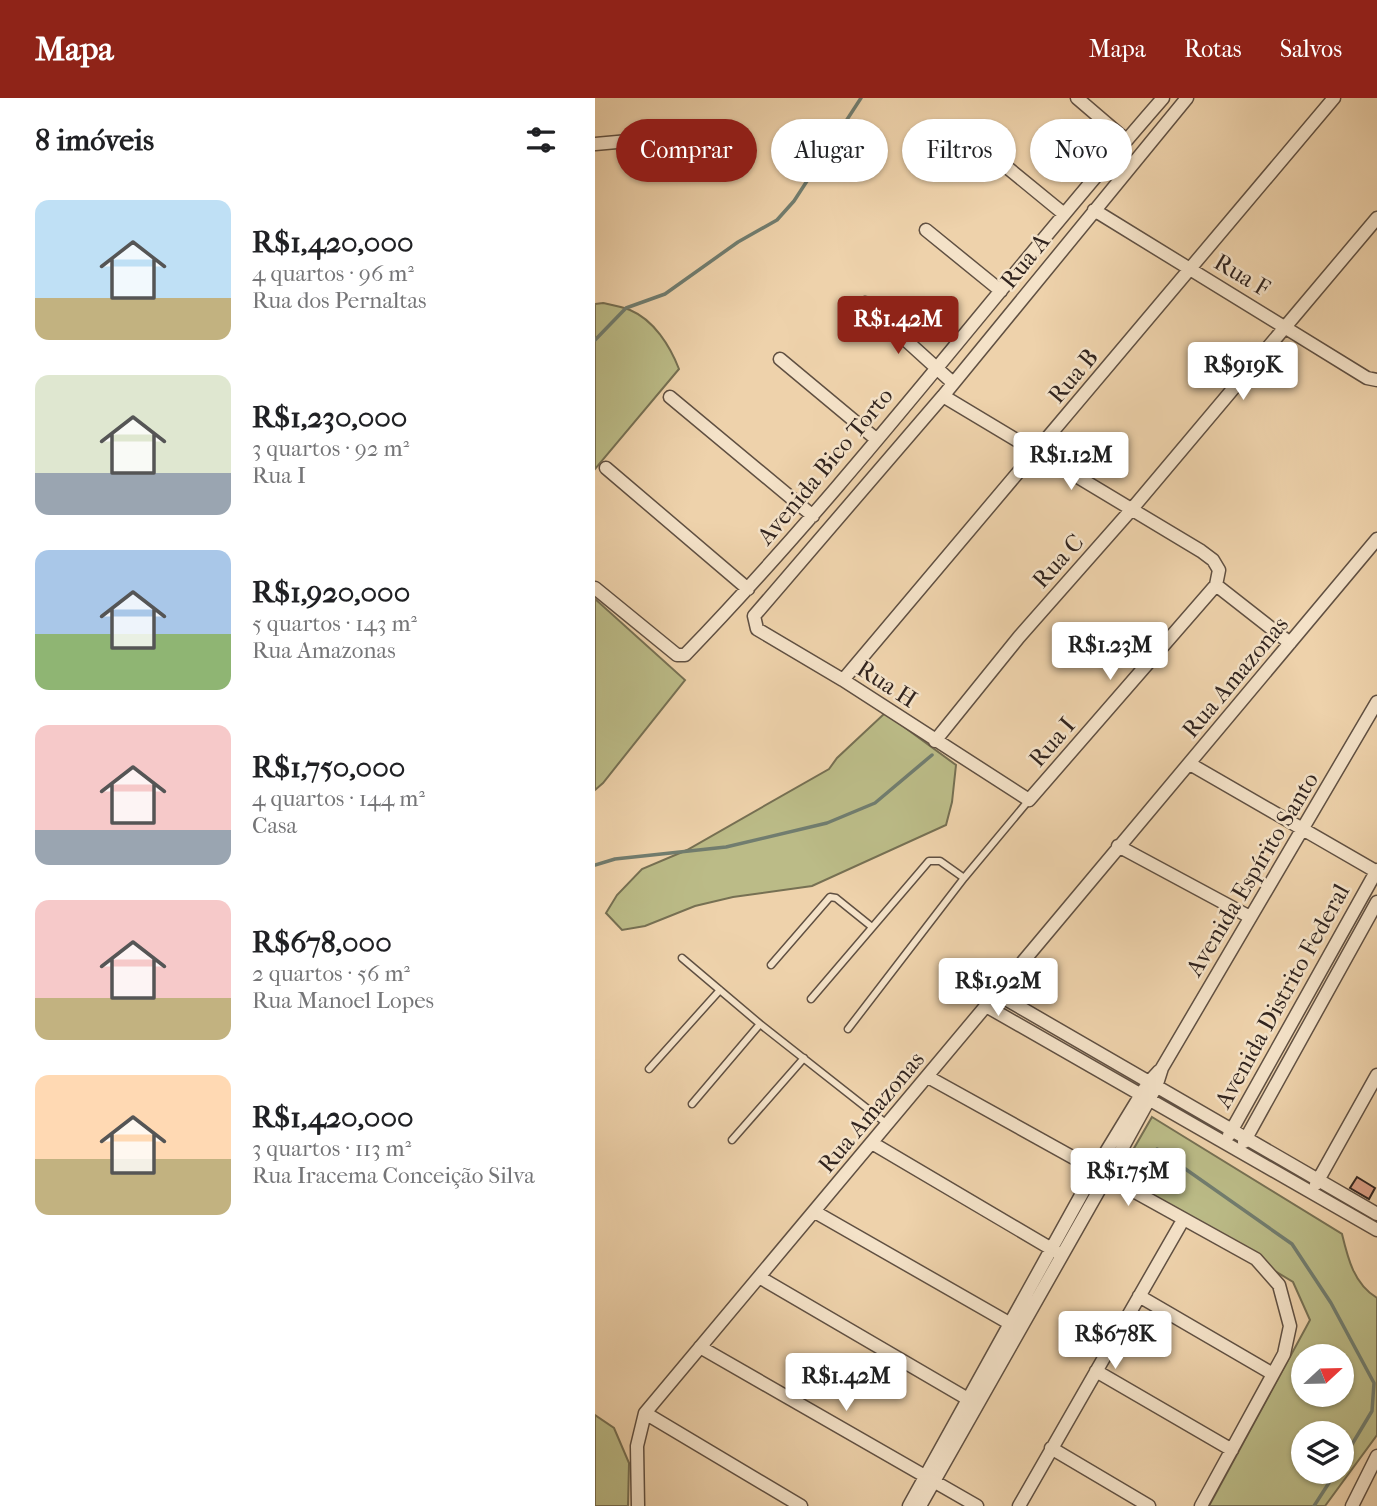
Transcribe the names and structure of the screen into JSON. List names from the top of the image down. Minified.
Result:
{"streets":{"street":["Rua A","Rua F","Rua B","Avenida Bico Torto","Rua C","Rua Amazonas","Rua H","Rua I","Avenida Espírito Santo","Avenida Distrito Federal"]},"crossings":[["Rua A","Rua F"],["Rua A","Rua H"],["Rua F","Rua B"],["Rua F","Rua C"],["Rua B","Rua H"],["Avenida Bico Torto","Rua H"],["Rua C","Rua H"],["Rua H","Rua I"]],"north":"right","page":{"header":"Mapa","nav":["Mapa","Rotas","Salvos"],"heading":"8 imóveis","chip":["Comprar","Alugar","Filtros","Novo"],"list":[{"name":"R$1,420,000","note":"4 quartos · 96 m² · Rua dos Pernaltas"},{"name":"R$1,230,000","note":"3 quartos · 92 m² · Rua I"},{"name":"R$1,920,000","note":"5 quartos · 143 m² · Rua Amazonas"},{"name":"R$1,750,000","note":"4 quartos · 144 m² · Casa"},{"name":"R$678,000","note":"2 quartos · 56 m² · Rua Manoel Lopes"},{"name":"R$1,420,000","note":"3 quartos · 113 m² · Rua Iracema Conceição Silva"}],"price":["R$1.42M","R$919K","R$1.12M","R$1.23M","R$1.92M","R$1.75M","R$678K","R$1.42M"]}}
